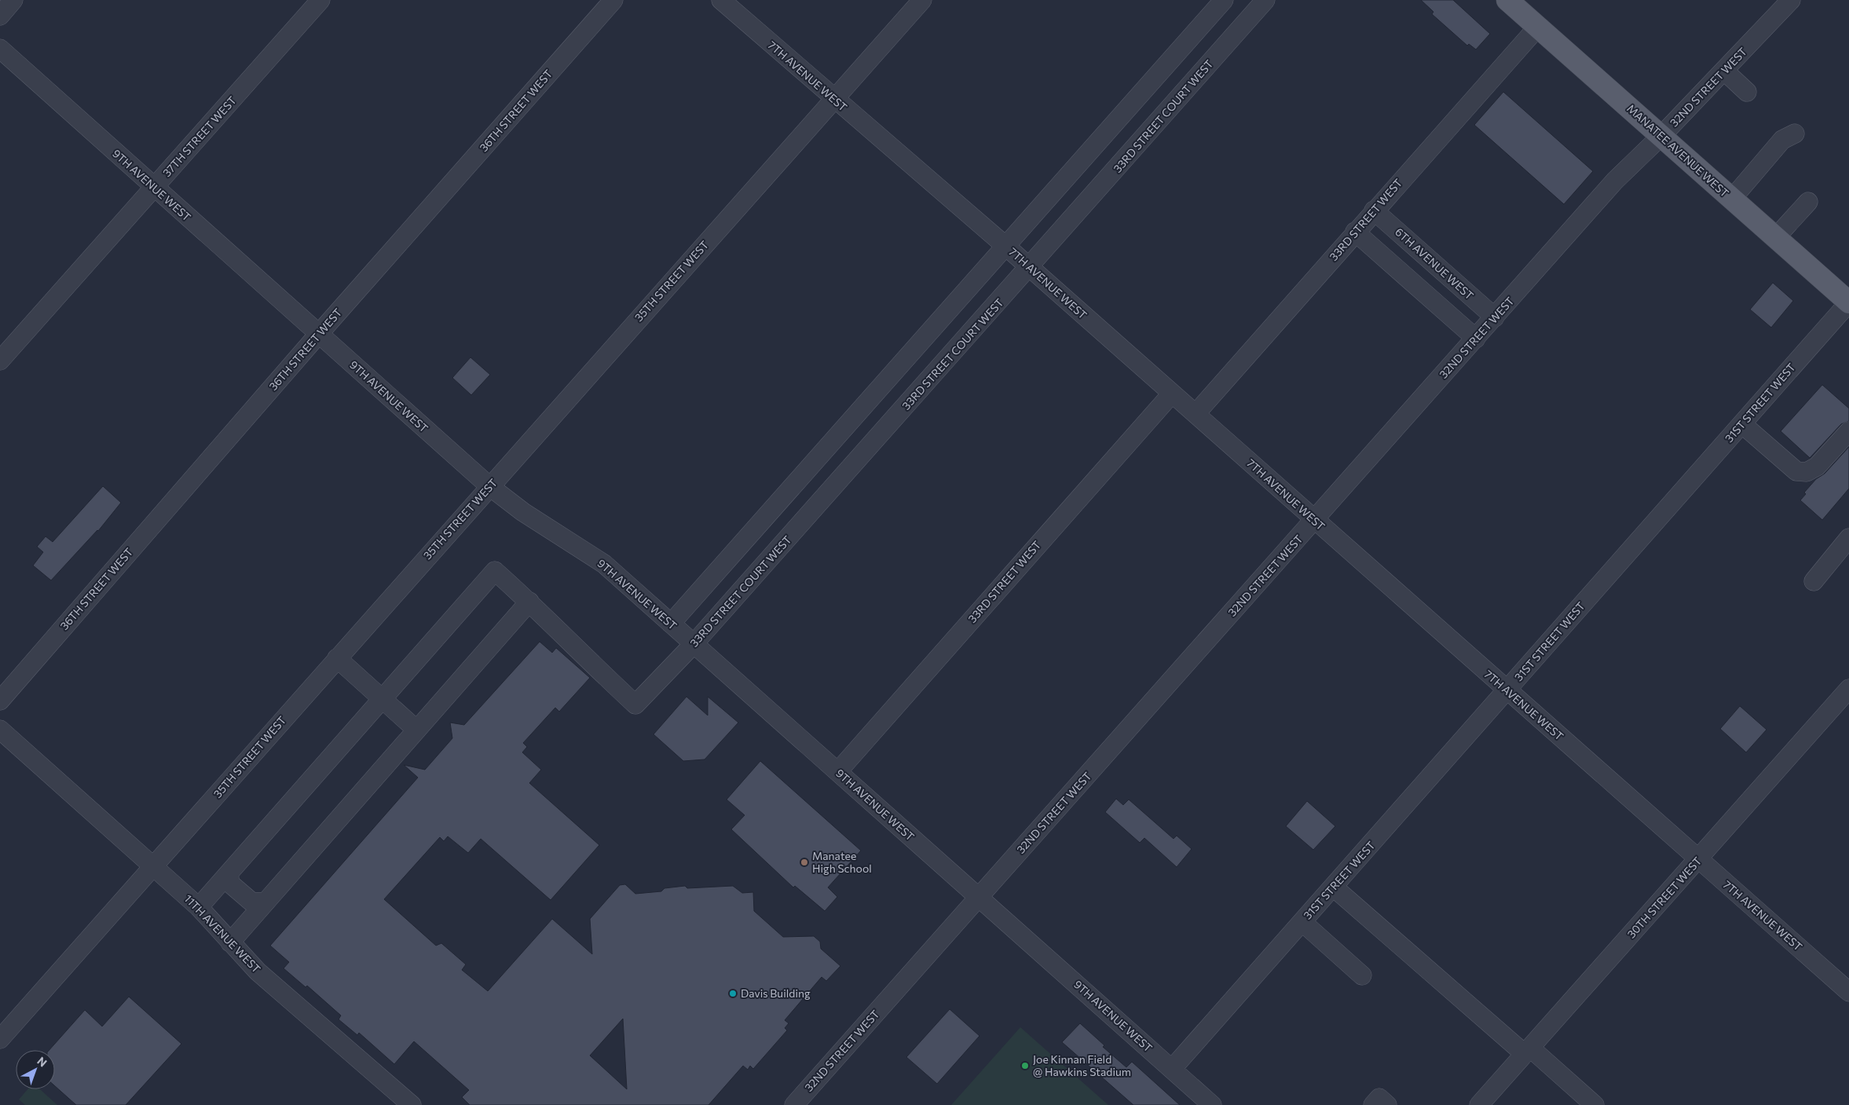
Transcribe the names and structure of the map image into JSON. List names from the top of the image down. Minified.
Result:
{"streets":{"main road":["MANATEE AVENUE WEST"],"street":["7TH AVENUE WEST","32ND STREET WEST","36TH STREET WEST","33RD STREET COURT WEST","37TH STREET WEST","9TH AVENUE WEST","33RD STREET WEST","6TH AVENUE WEST","35TH STREET WEST","31ST STREET WEST","30TH STREET WEST","11TH AVENUE WEST"]},"crossings":[["7TH AVENUE WEST","32ND STREET WEST"],["7TH AVENUE WEST","33RD STREET COURT WEST"],["7TH AVENUE WEST","33RD STREET WEST"],["7TH AVENUE WEST","35TH STREET WEST"],["7TH AVENUE WEST","31ST STREET WEST"],["7TH AVENUE WEST","30TH STREET WEST"],["32ND STREET WEST","MANATEE AVENUE WEST"],["32ND STREET WEST","9TH AVENUE WEST"],["32ND STREET WEST","6TH AVENUE WEST"],["36TH STREET WEST","9TH AVENUE WEST"],["33RD STREET COURT WEST","9TH AVENUE WEST"],["37TH STREET WEST","9TH AVENUE WEST"],["MANATEE AVENUE WEST","33RD STREET WEST"],["MANATEE AVENUE WEST","31ST STREET WEST"],["9TH AVENUE WEST","33RD STREET WEST"],["9TH AVENUE WEST","35TH STREET WEST"],["9TH AVENUE WEST","31ST STREET WEST"],["33RD STREET WEST","6TH AVENUE WEST"],["35TH STREET WEST","11TH AVENUE WEST"]],"places":["Manatee High School","Davis Building","Joe Kinnan Field @ Hawkins Stadium"],"north":"top right"}
